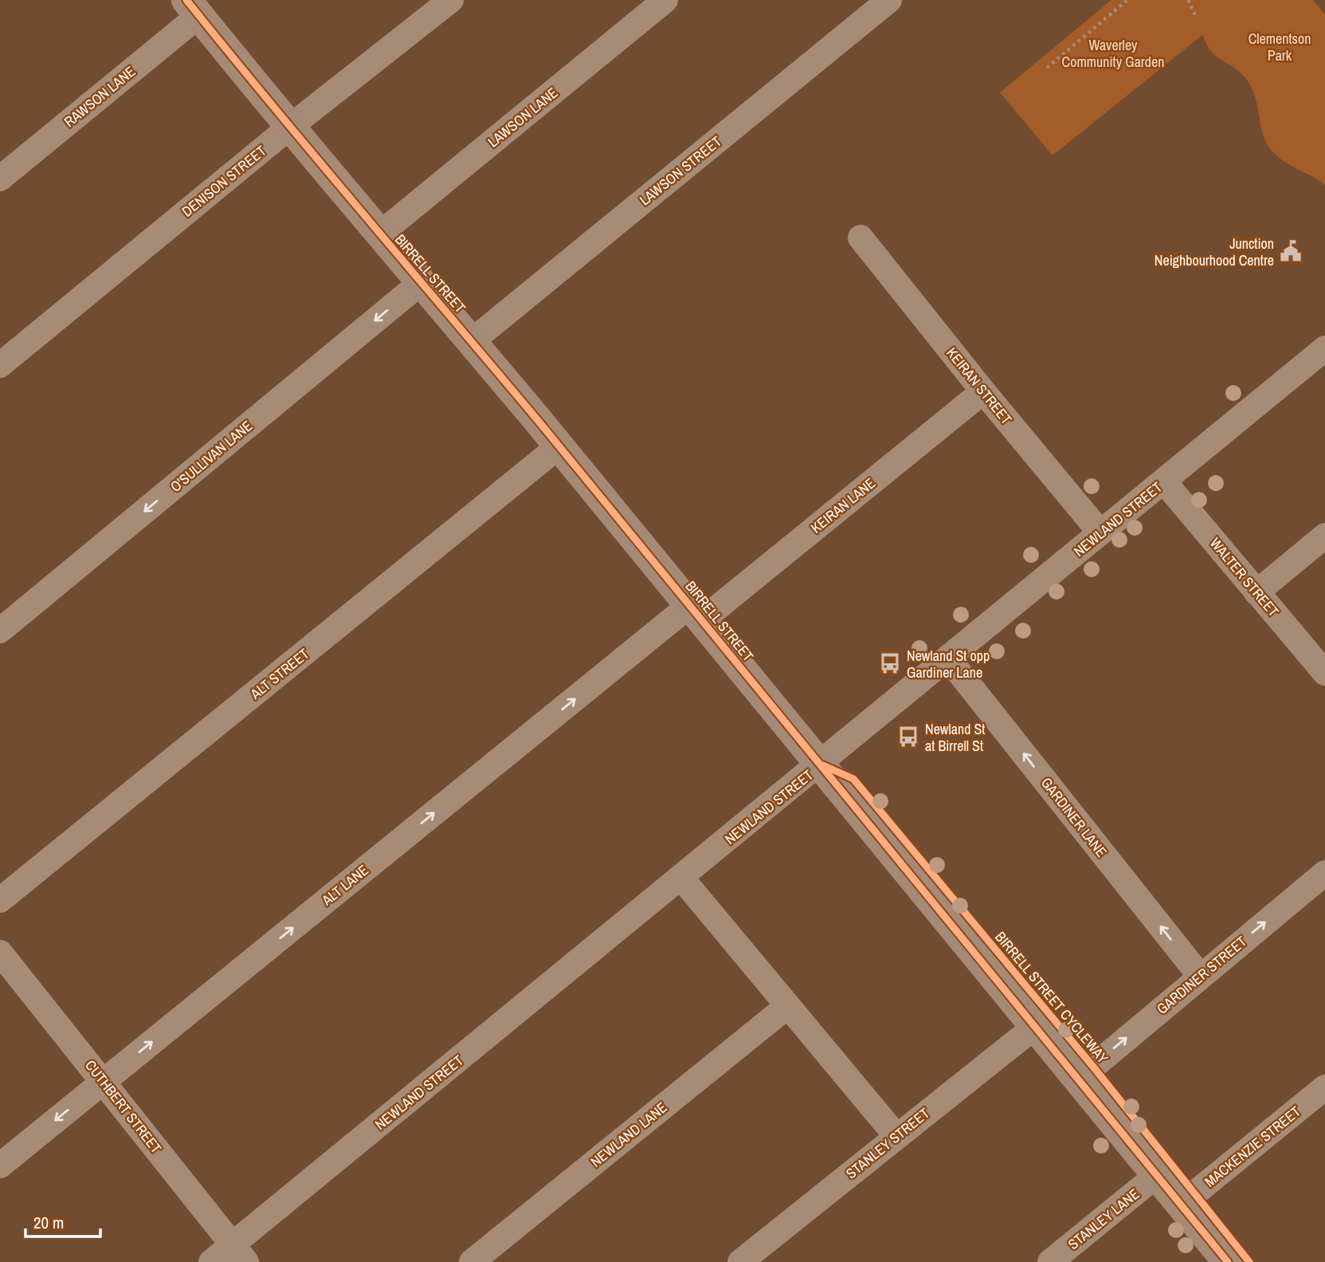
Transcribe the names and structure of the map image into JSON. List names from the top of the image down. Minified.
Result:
{"streets":{"main road":["BIRRELL STREET"],"street":["RAWSON LANE","LAWSON LANE","LAWSON STREET","DENISON STREET","KEIRAN STREET","O'SULLIVAN LANE","KEIRAN LANE","NEWLAND STREET","WALTER STREET","ALT STREET","GARDINER LANE","ALT LANE","GARDINER STREET","CUTHBERT STREET","NEWLAND LANE","STANLEY STREET","MACKENZIE STREET","STANLEY LANE"],"cycle path":["BIRRELL STREET CYCLEWAY"]},"crossings":[["RAWSON LANE","BIRRELL STREET"],["LAWSON LANE","BIRRELL STREET"],["LAWSON STREET","BIRRELL STREET"],["DENISON STREET","BIRRELL STREET"],["BIRRELL STREET","O'SULLIVAN LANE"],["BIRRELL STREET","KEIRAN LANE"],["BIRRELL STREET","NEWLAND STREET"],["BIRRELL STREET","ALT STREET"],["BIRRELL STREET","ALT LANE"],["BIRRELL STREET","GARDINER STREET"],["BIRRELL STREET","STANLEY STREET"],["BIRRELL STREET","MACKENZIE STREET"],["BIRRELL STREET","STANLEY LANE"],["KEIRAN STREET","KEIRAN LANE"],["KEIRAN STREET","NEWLAND STREET"],["KEIRAN LANE","ALT LANE"],["NEWLAND STREET","WALTER STREET"],["NEWLAND STREET","GARDINER LANE"],["NEWLAND STREET","CUTHBERT STREET"],["GARDINER LANE","GARDINER STREET"],["ALT LANE","CUTHBERT STREET"]],"one_way":["O'SULLIVAN LANE","GARDINER LANE","GARDINER STREET"],"parks":["Clementson Park","Waverley Community Garden"],"places":{"public building":["Junction Neighbourhood Centre"],"bus stop":["Newland St opp Gardiner Lane","Newland St at Birrell St"]},"scale_bar":"20 m"}
